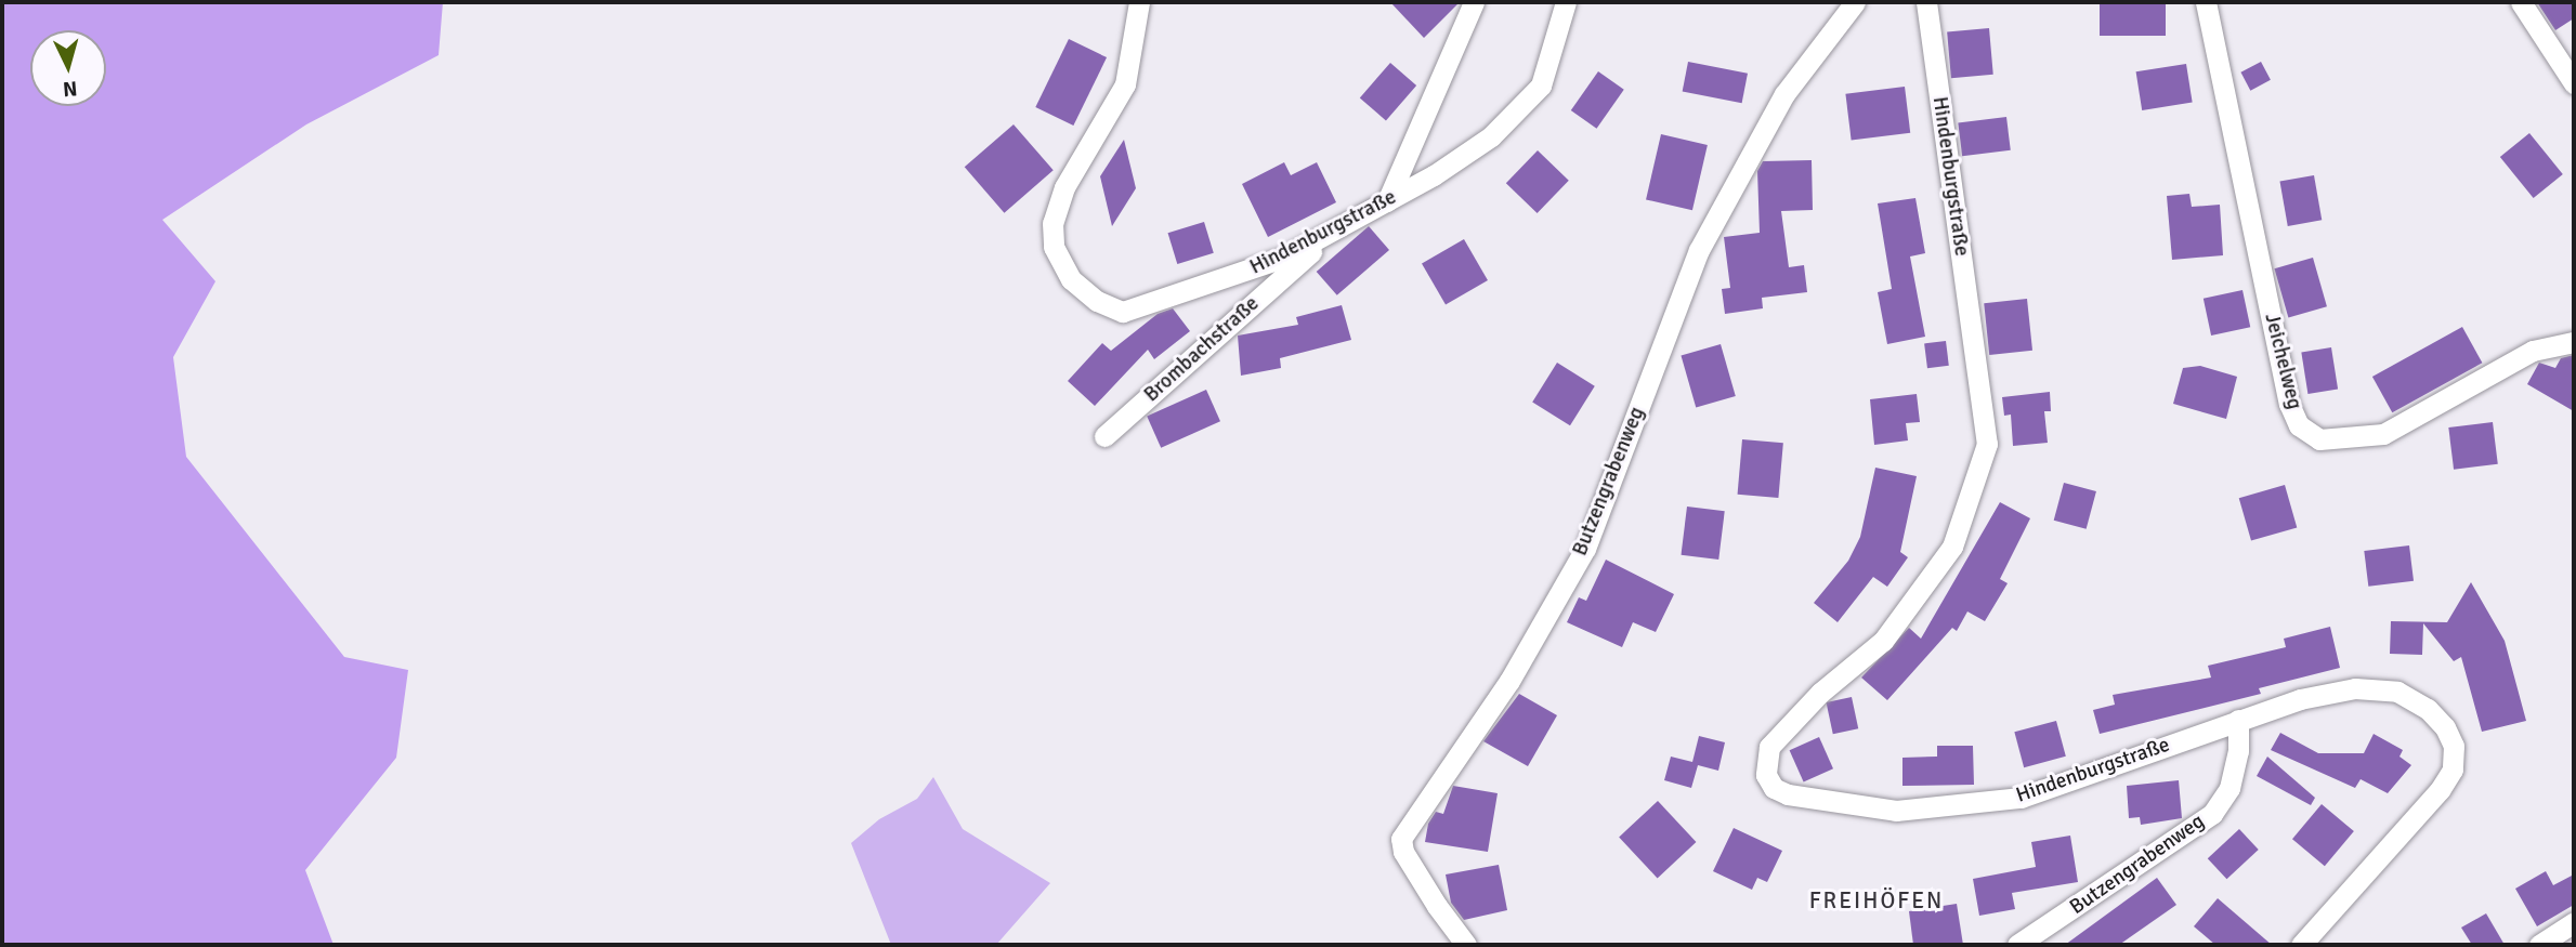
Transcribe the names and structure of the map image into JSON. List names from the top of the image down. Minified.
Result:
{"streets":{"street":["Hindenburgstraße","Brombachstraße","Jeichelweg","Butzengrabenweg"]},"crossings":[["Hindenburgstraße","Brombachstraße"],["Hindenburgstraße","Butzengrabenweg"]],"districts":["FREIHÖFEN"],"north":"bottom"}
